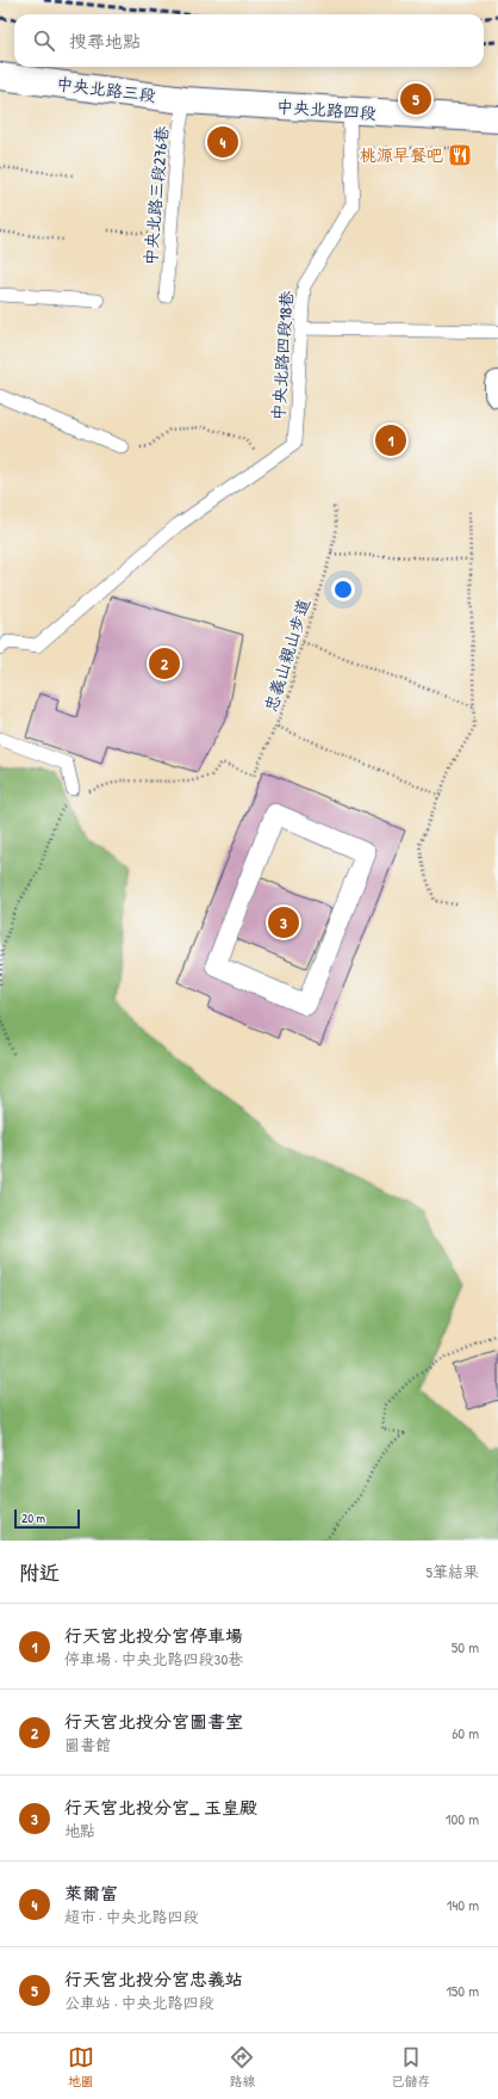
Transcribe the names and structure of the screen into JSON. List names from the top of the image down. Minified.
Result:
{"streets":{"street":["中央北路三段","中央北路四段"],"lane":["中央北路三段276巷","中央北路四段18巷"],"path":["忠義山親山步道"]},"crossings":[["中央北路三段","中央北路四段"],["中央北路三段","中央北路三段276巷"],["中央北路四段","中央北路三段276巷"],["中央北路四段","中央北路四段18巷"]],"places":{"restaurant":["桃源早餐吧"]},"scale_bar":"20 m","page":{"search":"搜尋地點","pins":["5","4","1","2","3"],"scale":"20 m","heading":["附近","5筆結果"],"list":[{"mark":"1","name":"行天宮北投分宮停車場","note":"停車場 · 中央北路四段30巷","value":"50 m"},{"mark":"2","name":"行天宮北投分宮圖書室","note":"圖書館","value":"60 m"},{"mark":"3","name":"行天宮北投分宮_ 玉皇殿","note":"地點","value":"100 m"},{"mark":"4","name":"萊爾富","note":"超市 · 中央北路四段","value":"140 m"},{"mark":"5","name":"行天宮北投分宮忠義站","note":"公車站 · 中央北路四段","value":"150 m"}],"nav":["地圖","路線","已儲存"]}}
